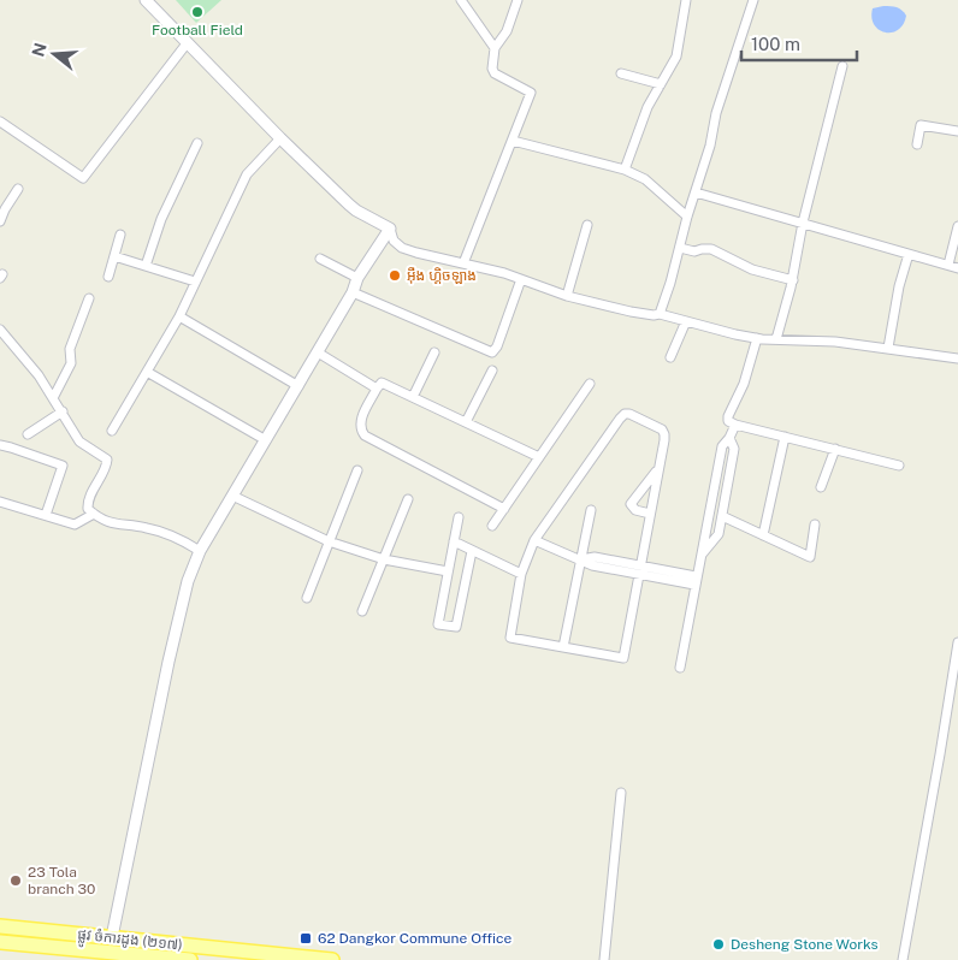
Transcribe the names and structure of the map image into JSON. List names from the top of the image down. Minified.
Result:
{"streets":{"main road":["ផ្លូវ ចំការដូង (២១៧)"]},"places":{"other":["Football Field","អ៊ឹង ហ្គិចឡាង","23 Tola branch 30","Desheng Stone Works"],"transit":["62 Dangkor Commune Office"]},"scale_bar":"100 m","north":"left"}
